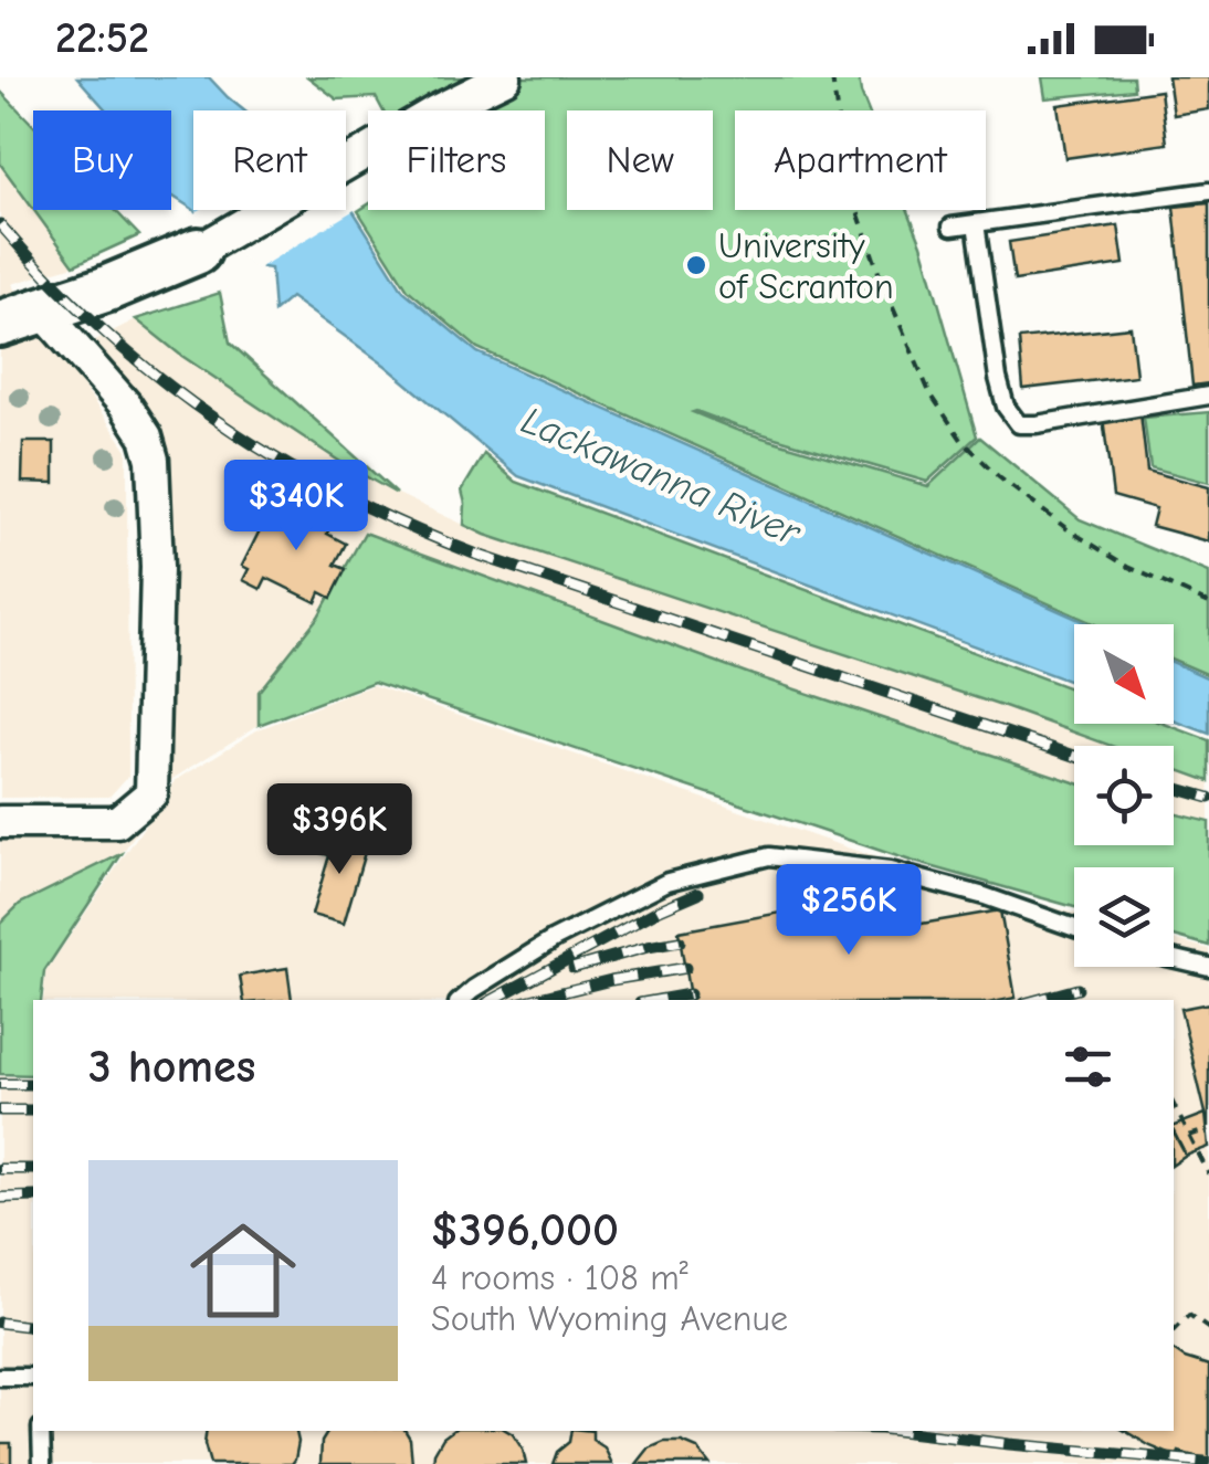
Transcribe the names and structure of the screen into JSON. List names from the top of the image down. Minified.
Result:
{"water":["Lackawanna River"],"places":["University of Scranton"],"north":"bottom right","page":{"status":"22:52","chip":["Buy","Rent","Filters","New","Apartment"],"price":["$340K","$396K","$256K"],"heading":"3 homes","list":[{"name":"$396,000","note":"4 rooms · 108 m² · South Wyoming Avenue"}]}}
